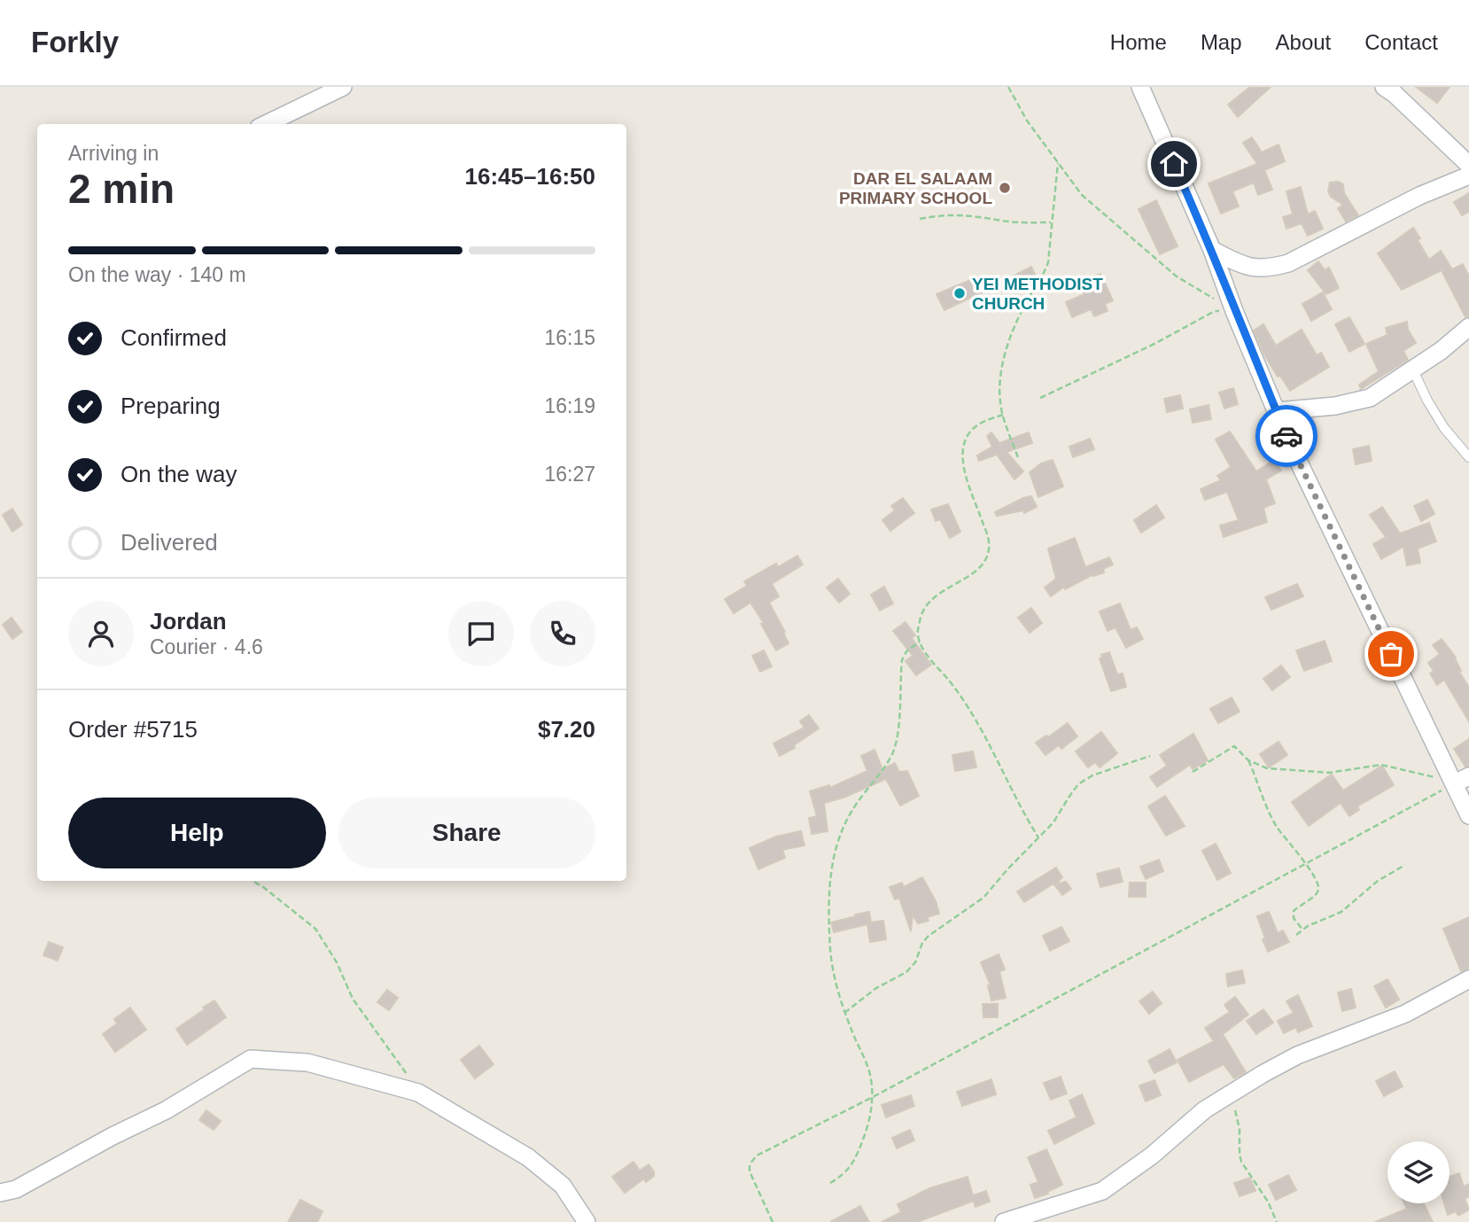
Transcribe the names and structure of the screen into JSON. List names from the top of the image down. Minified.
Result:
{"places":["DAR EL SALAAM PRIMARY SCHOOL","YEI METHODIST CHURCH"],"page":{"header":"Forkly","nav":["Home","Map","About","Contact"],"heading":["2 min","Arriving in","16:45–16:50"],"panel":["Jordan","Courier · 4.6","Order #5715","$7.20"],"bar":"On the way · 140 m","list":[["Confirmed","16:15"],["Preparing","16:19"],["On the way","16:27"],"Delivered"],"buttons":["Help","Share"]}}
